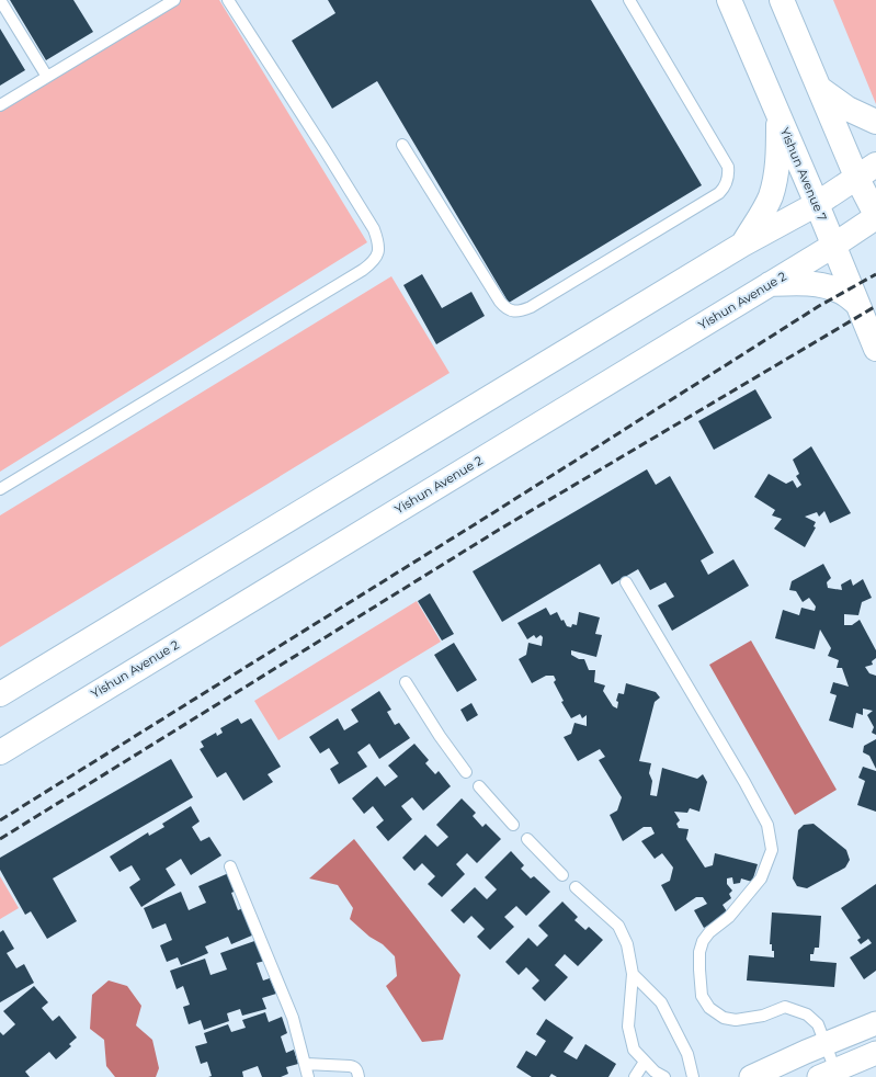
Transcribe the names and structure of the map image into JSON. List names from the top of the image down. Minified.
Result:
{"streets":{"main road":["Yishun Avenue 7","Yishun Avenue 2"]},"crossings":[["Yishun Avenue 7","Yishun Avenue 2"]]}
